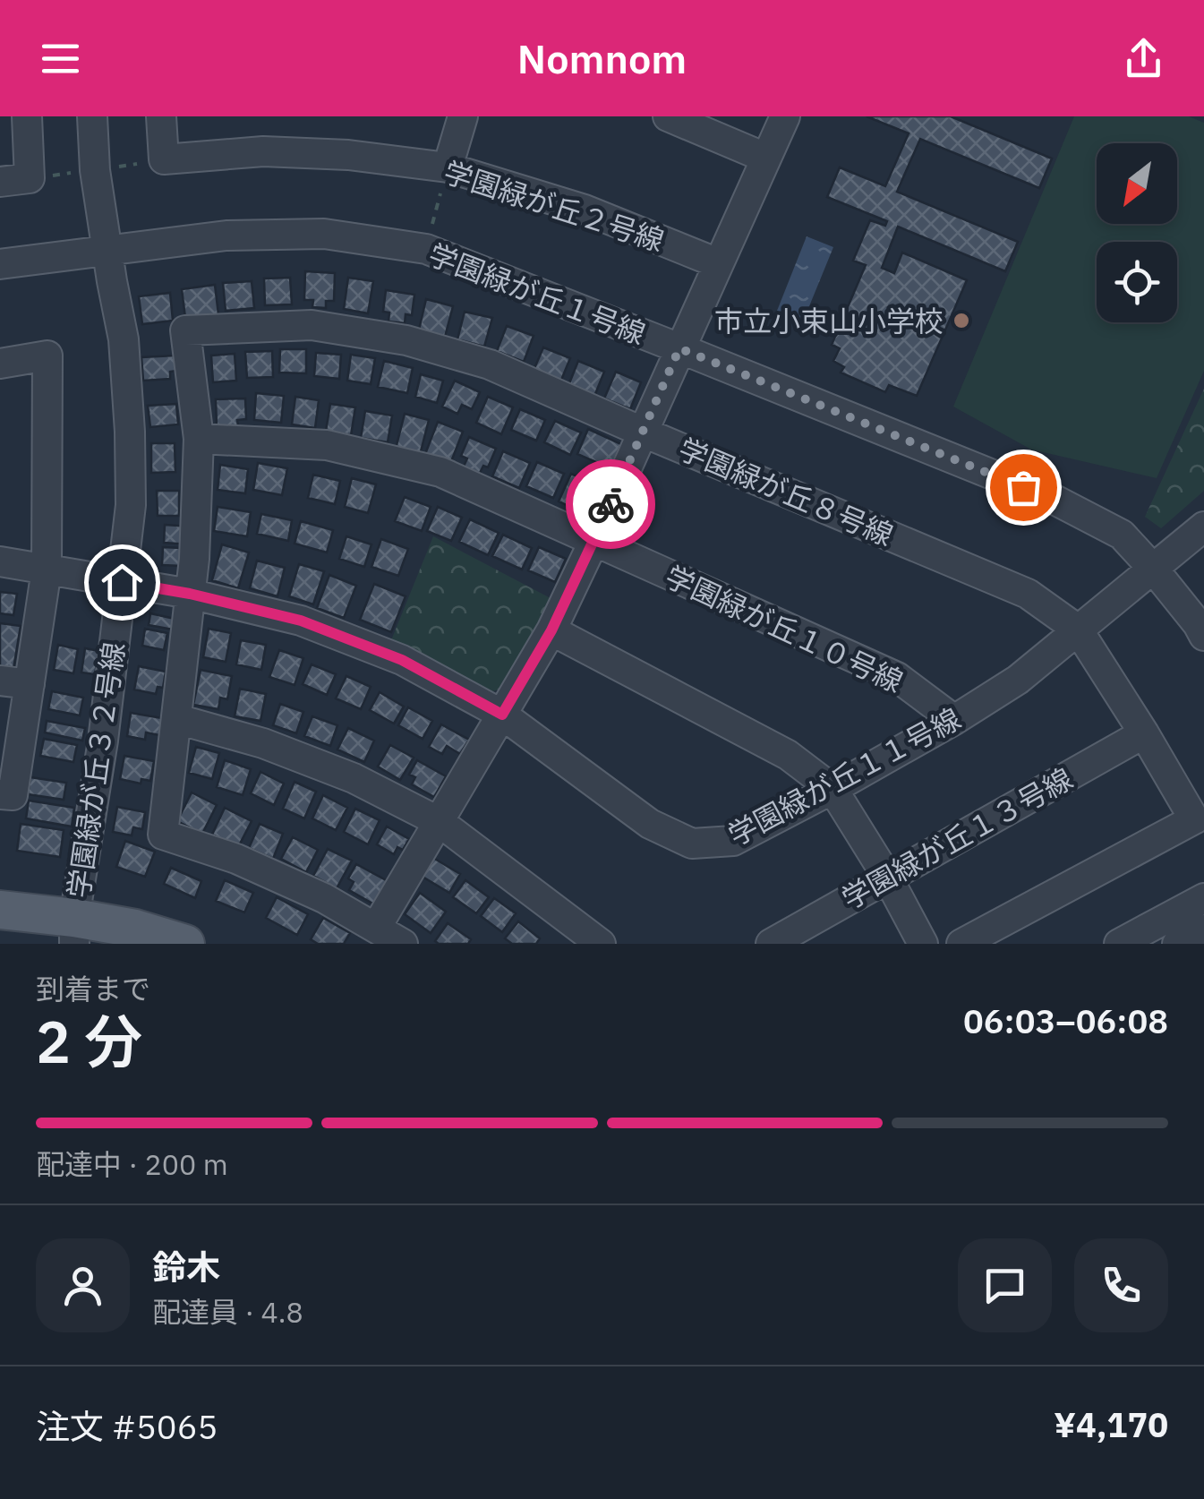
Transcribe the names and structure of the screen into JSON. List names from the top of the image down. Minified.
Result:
{"streets":{"street":["学園緑が丘２号線","学園緑が丘１号線","学園緑が丘８号線","学園緑が丘１０号線","学園緑が丘３２号線","学園緑が丘１１号線","学園緑が丘１３号線"]},"crossings":[["学園緑が丘１号線","学園緑が丘３２号線"],["学園緑が丘１号線","学園緑が丘１１号線"],["学園緑が丘８号線","学園緑が丘１０号線"],["学園緑が丘８号線","学園緑が丘１１号線"],["学園緑が丘８号線","学園緑が丘１３号線"],["学園緑が丘１０号線","学園緑が丘１１号線"],["学園緑が丘３２号線","学園緑が丘１１号線"]],"places":["市立小束山小学校"],"north":"bottom left","page":{"header":"Nomnom","heading":["2 分","到着まで","06:03–06:08"],"panel":["鈴木","配達員 · 4.8","注文 #5065","¥4,170"],"bar":"配達中 · 200 m"}}
